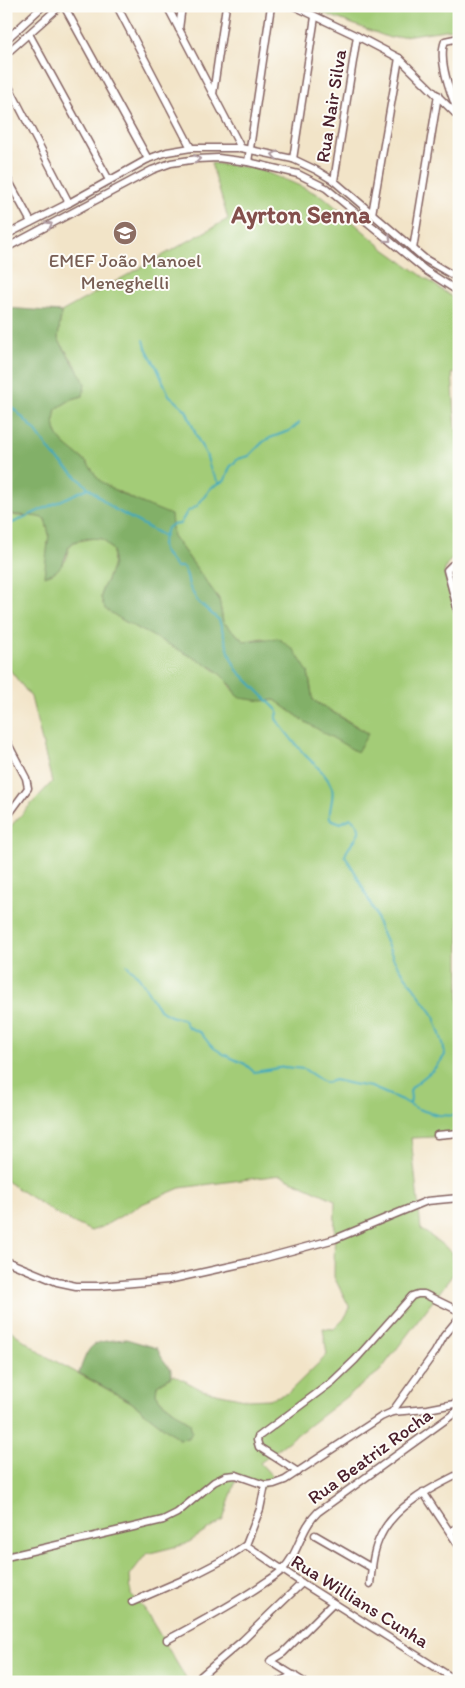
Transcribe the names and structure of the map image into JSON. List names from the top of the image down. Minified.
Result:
{"streets":{"street":["Rua Nair Silva","Rua Beatriz Rocha","Rua Willians Cunha"]},"crossings":[["Rua Beatriz Rocha","Rua Willians Cunha"]],"districts":["Ayrton Senna"],"places":{"school or university":["EMEF João Manoel Meneghelli"]}}
